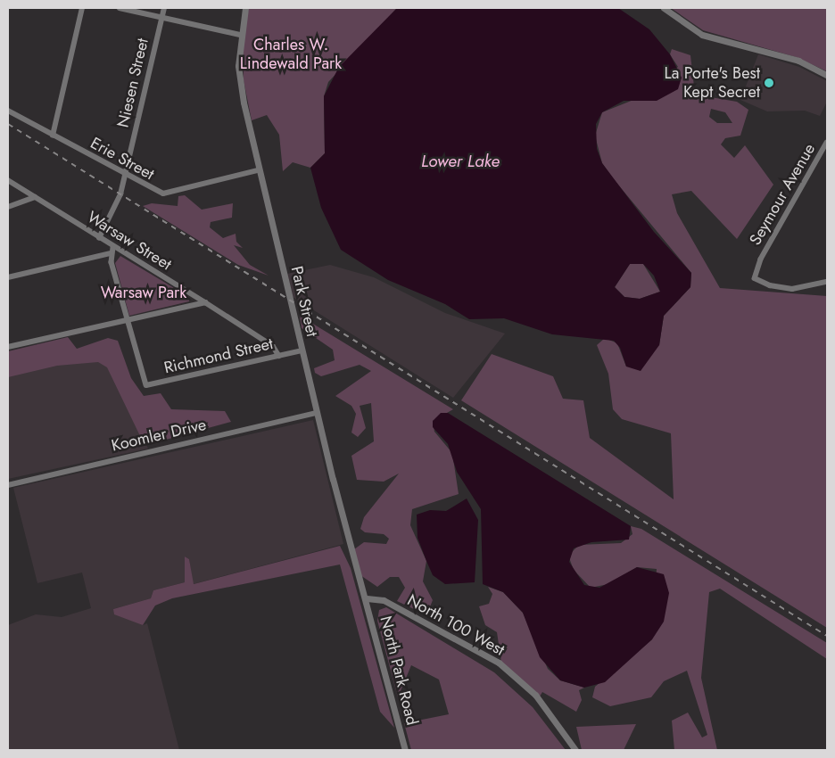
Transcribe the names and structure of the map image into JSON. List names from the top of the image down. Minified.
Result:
{"streets":{"street":["Niesen Street","Erie Street","Seymour Avenue","Warsaw Street","Park Street","Richmond Street","Koomler Drive","North 100 West","North Park Road"]},"crossings":[["Niesen Street","Erie Street"],["Niesen Street","Warsaw Street"],["Erie Street","Park Street"],["Warsaw Street","Richmond Street"],["Park Street","Richmond Street"],["Park Street","Koomler Drive"],["Park Street","North 100 West"],["Park Street","North Park Road"],["North 100 West","North Park Road"]],"water":["Lower Lake"],"parks":["Charles W. Lindewald Park","Warsaw Park"],"places":["La Porte's Best Kept Secret"]}
